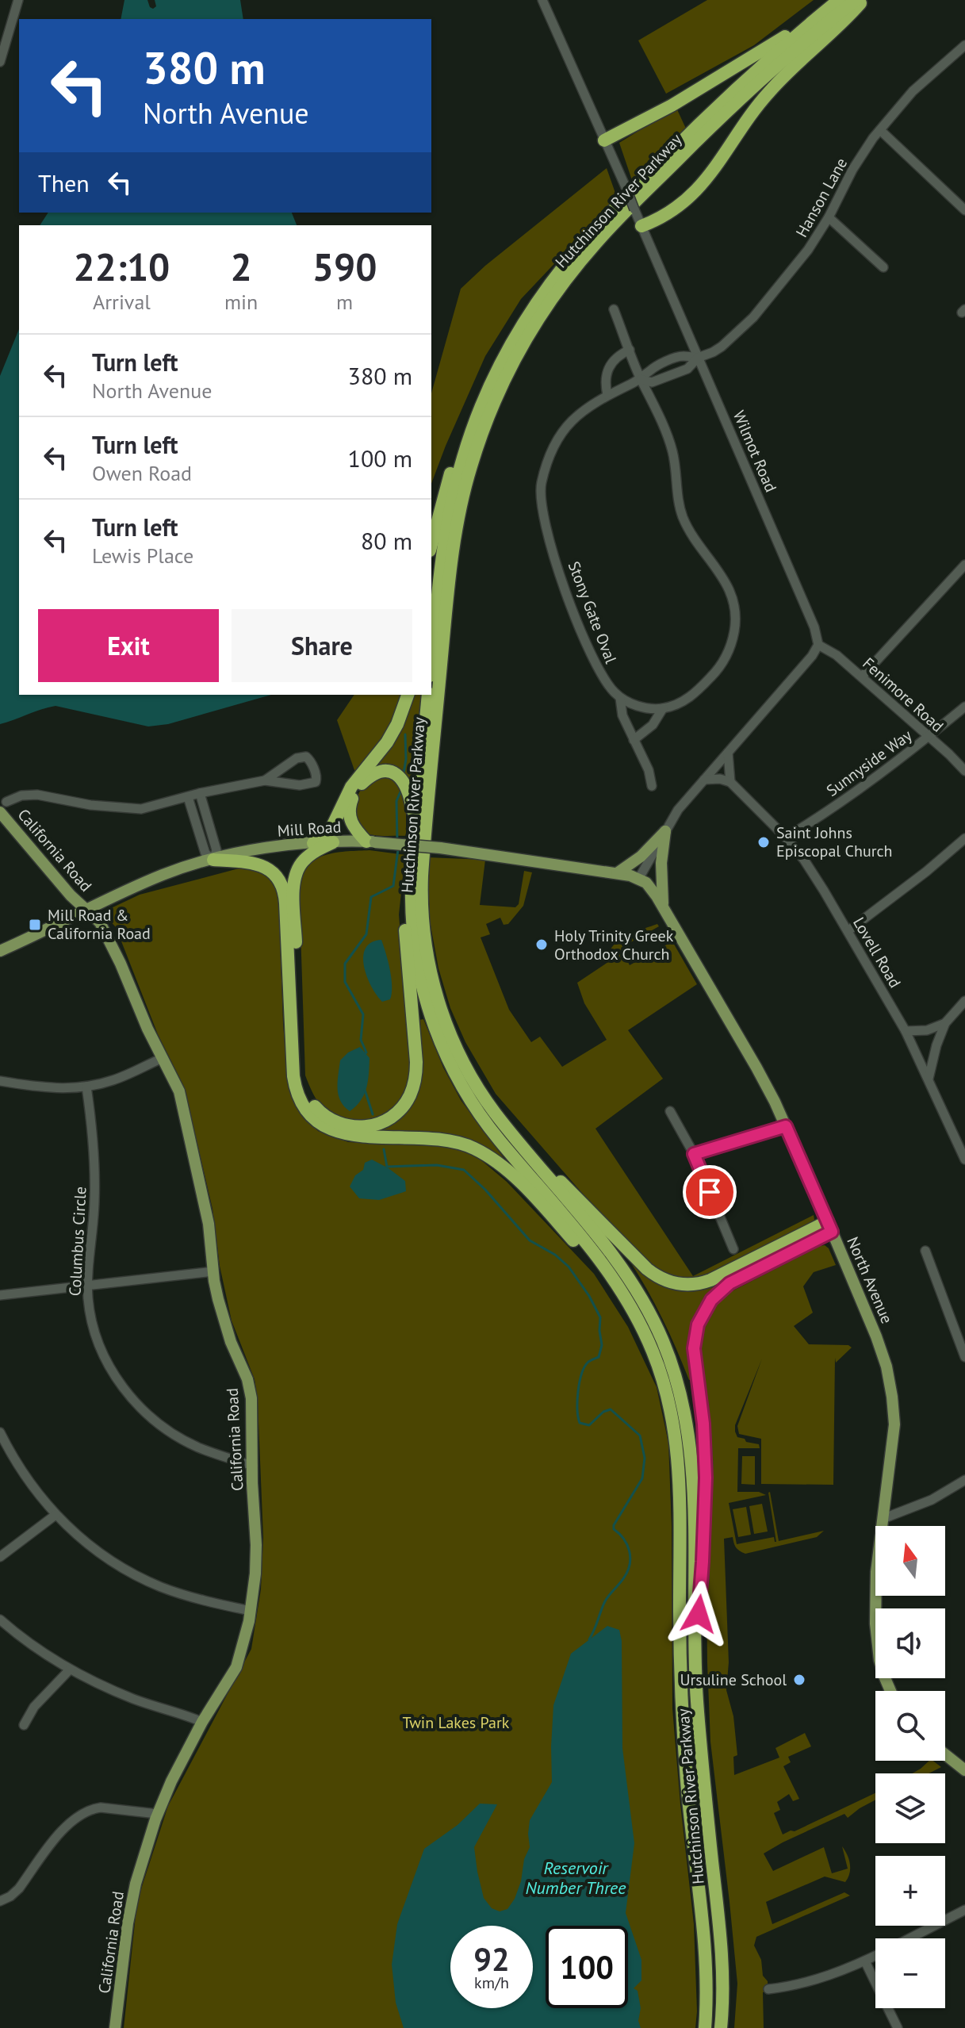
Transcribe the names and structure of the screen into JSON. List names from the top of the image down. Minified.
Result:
{"streets":{"highway":["Hutchinson River Parkway"],"main road":["Mill Road","California Road","North Avenue"],"street":["Hanson Lane","Wilmot Road","Stony Gate Oval","Fenimore Road","Sunnyside Way","Lovell Road","Columbus Circle"]},"crossings":[["Hanson Lane","Wilmot Road"],["Hanson Lane","Stony Gate Oval"],["Wilmot Road","Stony Gate Oval"],["Wilmot Road","Fenimore Road"],["Fenimore Road","Sunnyside Way"],["Sunnyside Way","Lovell Road"],["Mill Road","California Road"],["Mill Road","North Avenue"],["California Road","Columbus Circle"]],"water":["Reservoir Number Three"],"parks":["Twin Lakes Park"],"places":{"other":["Saint Johns Episcopal Church","Holy Trinity Greek Orthodox Church","Ursuline School"],"transit":["Mill Road & California Road"]},"north":"top","page":{"turn":["380 m","North Avenue"],"then":"Then","eta":["22:10","Arrival","2","min","590","m"],"list":[{"name":"Turn left","note":"North Avenue","value":"380 m"},{"name":"Turn left","note":"Owen Road","value":"100 m"},{"name":"Turn left","note":"Lewis Place","value":"80 m"}],"buttons":["Exit","Share"],"map_buttons":["+","−"],"speed":"92 km/h","limit":"100"}}
